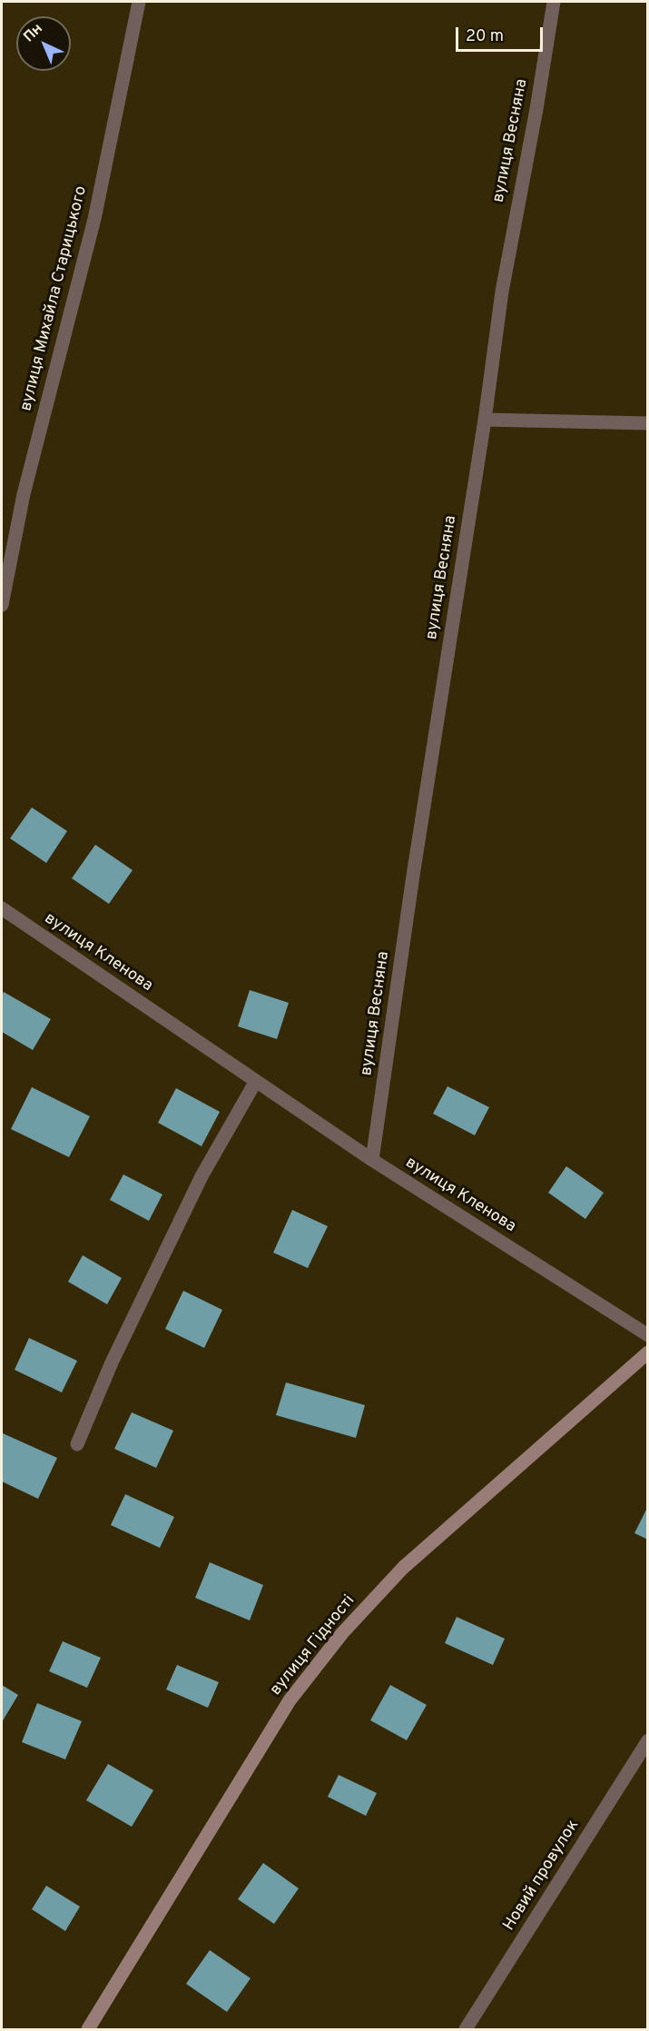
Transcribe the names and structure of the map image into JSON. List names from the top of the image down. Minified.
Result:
{"streets":{"street":["вулиця Весняна","вулиця Михайла Старицького","вулиця Кленова","вулиця Гідності","Новий провулок"]},"crossings":[["вулиця Весняна","вулиця Кленова"]],"scale_bar":"20 m","north":"top left"}
